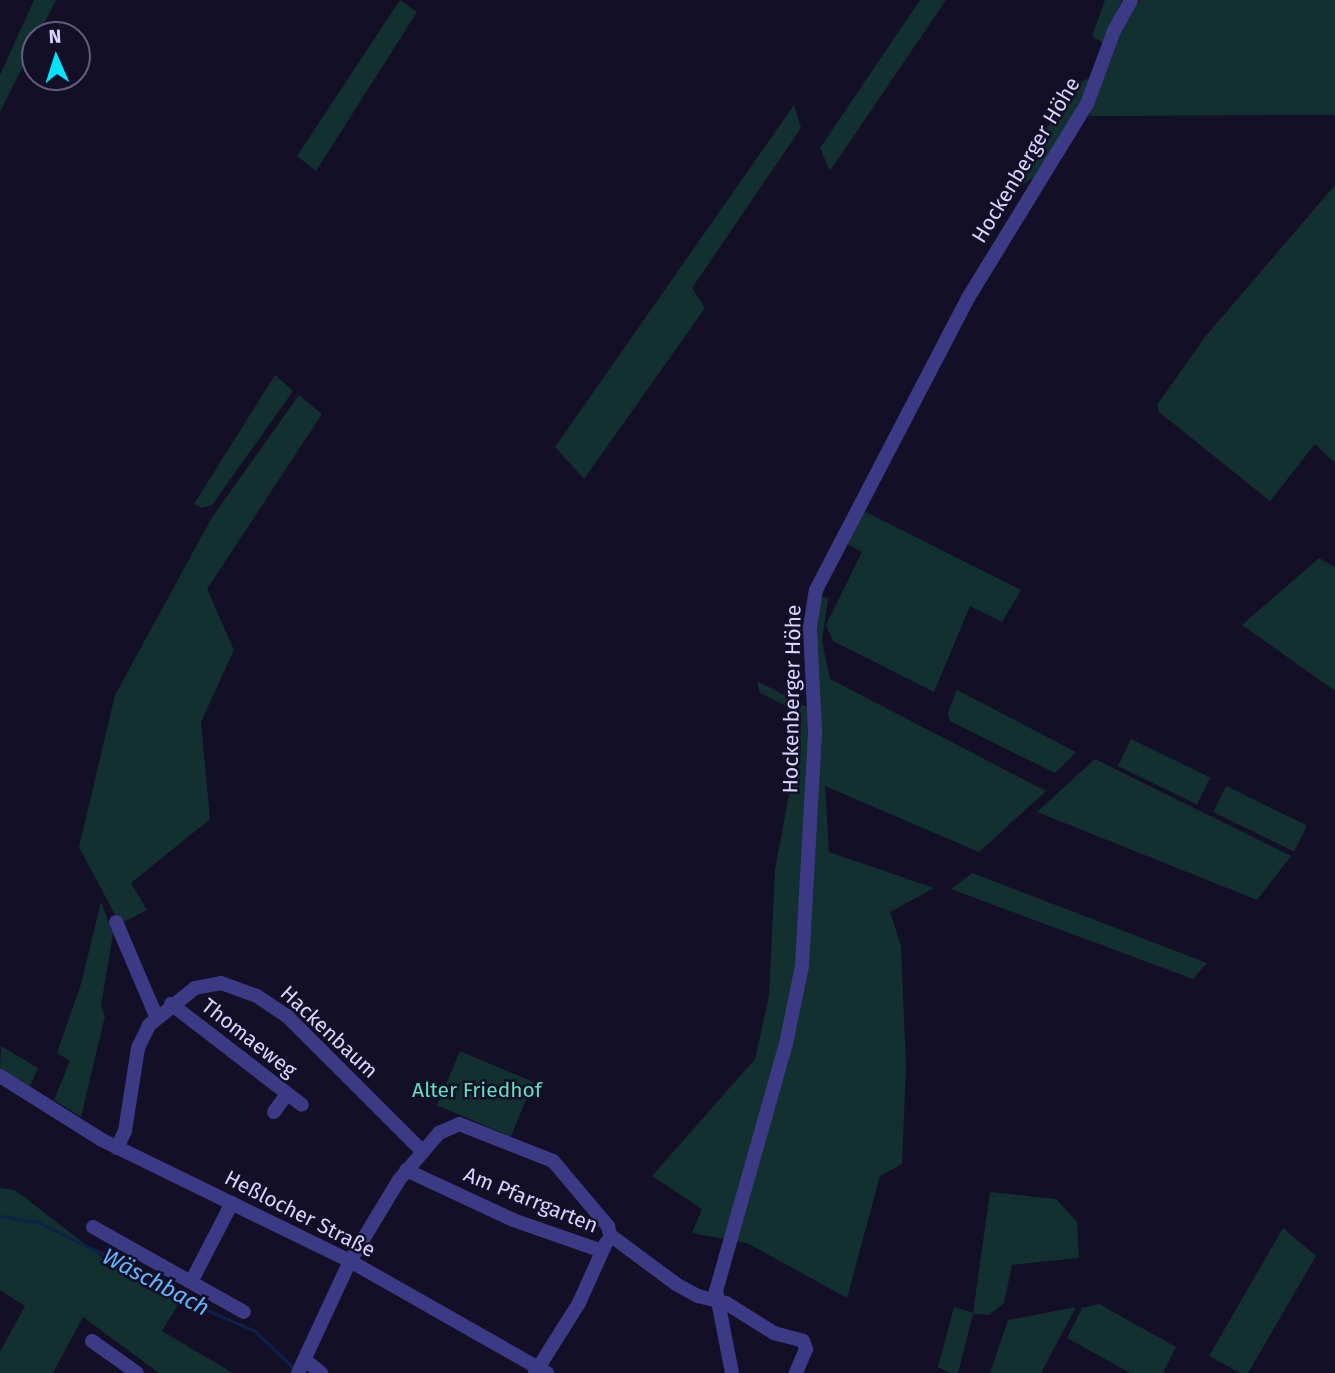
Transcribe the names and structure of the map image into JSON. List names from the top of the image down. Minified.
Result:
{"streets":{"street":["Hockenberger Höhe","Hackenbaum","Thomaeweg","Am Pfarrgarten","Heßlocher Straße"]},"crossings":[["Hackenbaum","Thomaeweg"],["Hackenbaum","Heßlocher Straße"]],"water":["Wäschbach"],"parks":["Alter Friedhof"],"north":"top"}
